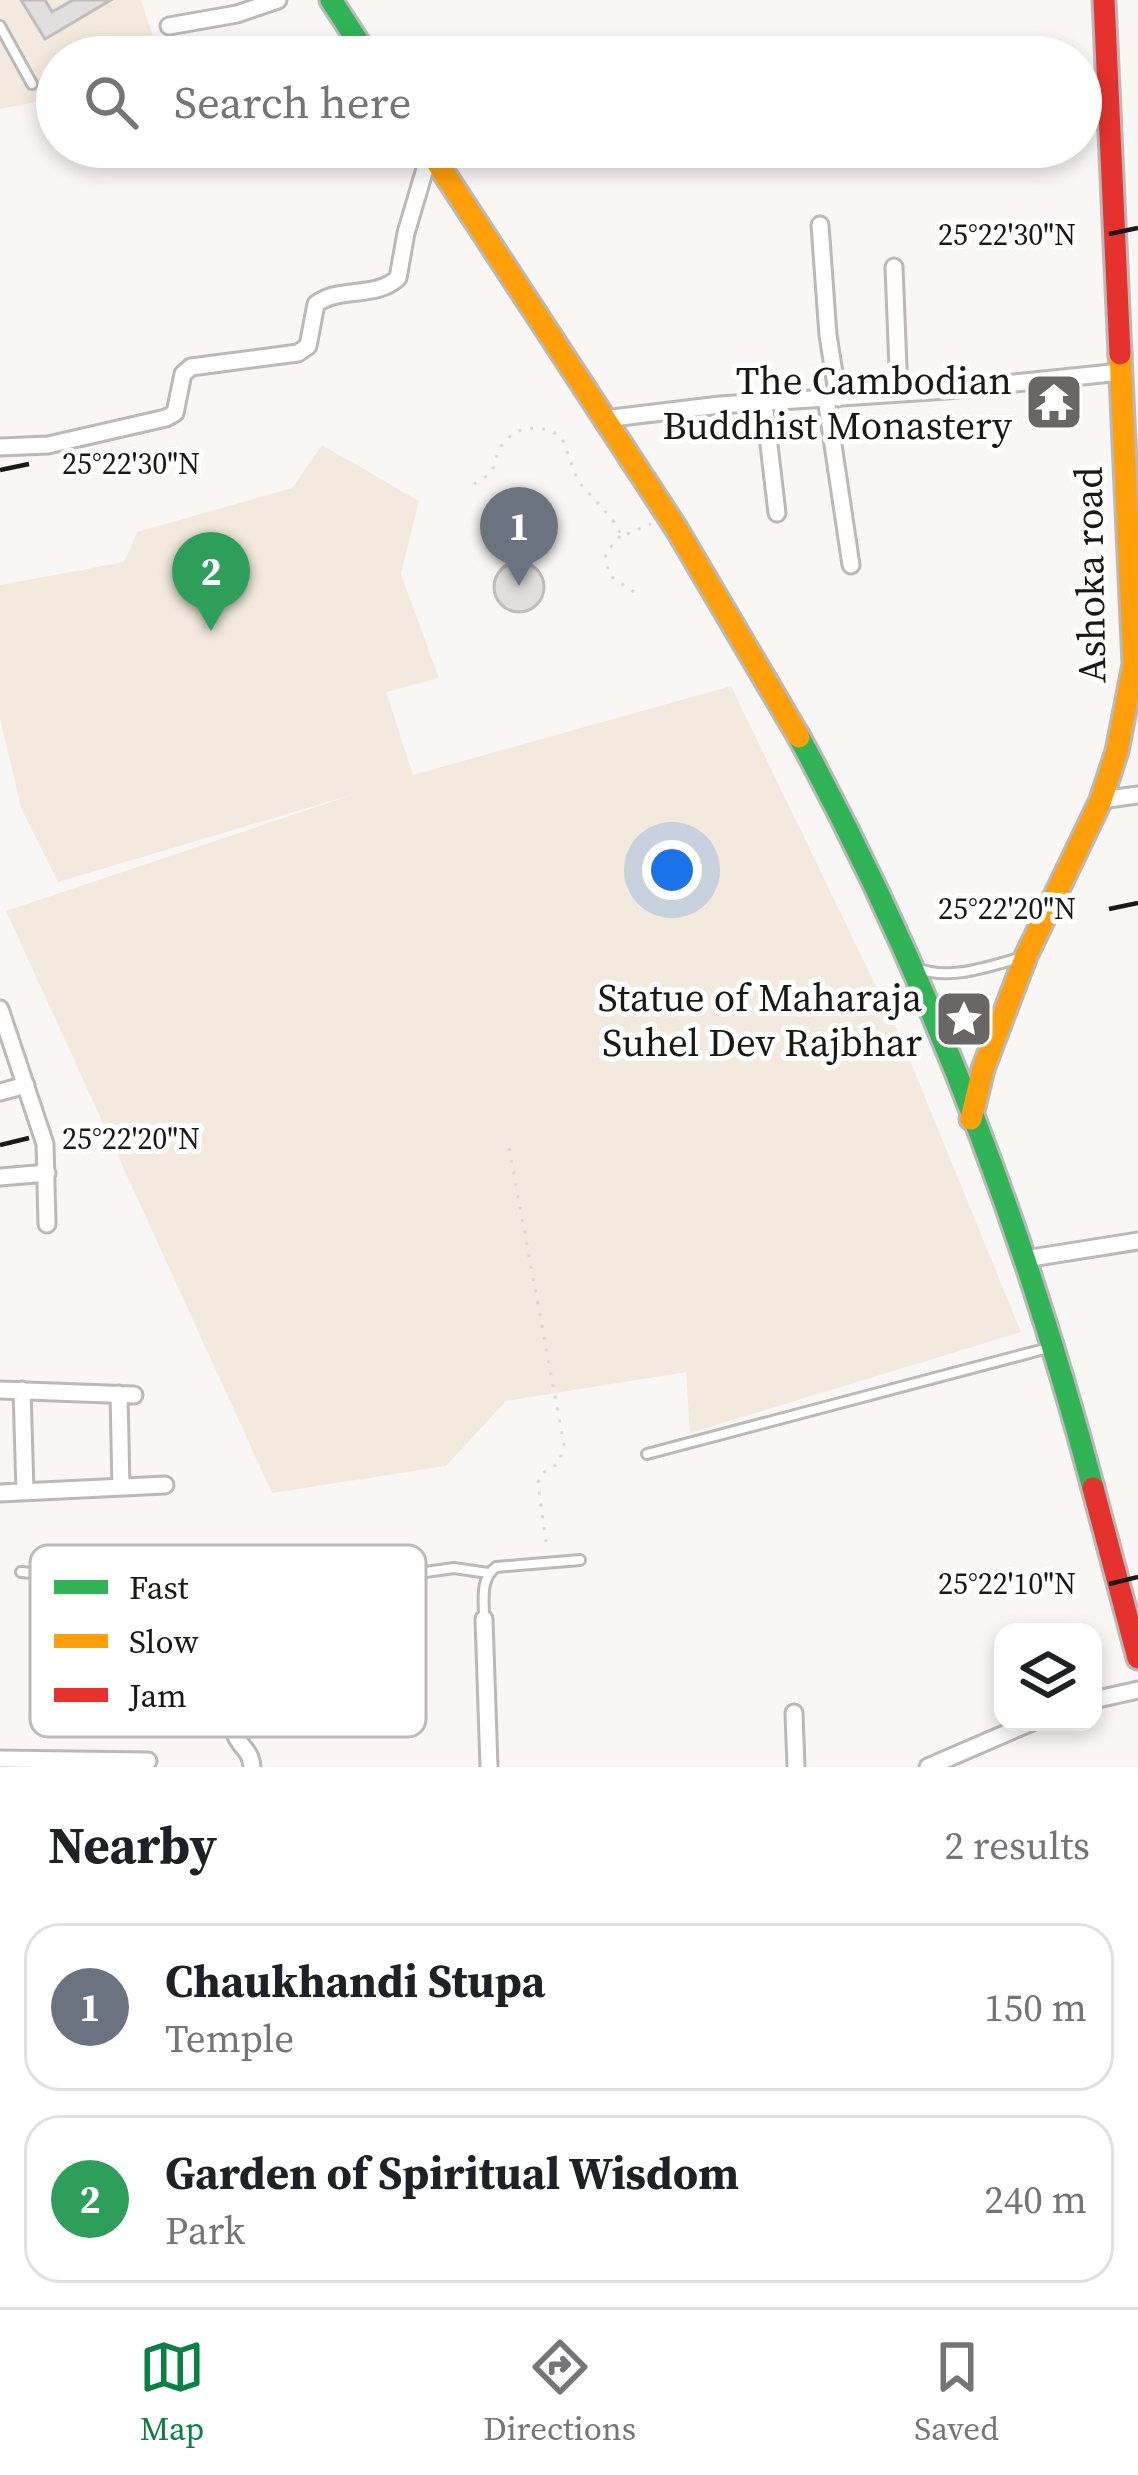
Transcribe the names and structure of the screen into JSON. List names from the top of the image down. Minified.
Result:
{"streets":{"street":["Ashoka road"]},"places":{"temple":["The Cambodian Buddhist Monastery"],"place":["Statue of Maharaja Suhel Dev Rajbhar"]},"legend":["Fast","Slow","Jam"],"page":{"search":"Search here","pins":["1","2"],"heading":["Nearby","2 results"],"list":[{"mark":"1","name":"Chaukhandi Stupa","note":"Temple","value":"150 m"},{"mark":"2","name":"Garden of Spiritual Wisdom","note":"Park","value":"240 m"}],"nav":["Map","Directions","Saved"]},"coordinates":["25°22'30\"N","25°22'20\"N","25°22'10\"N"]}
